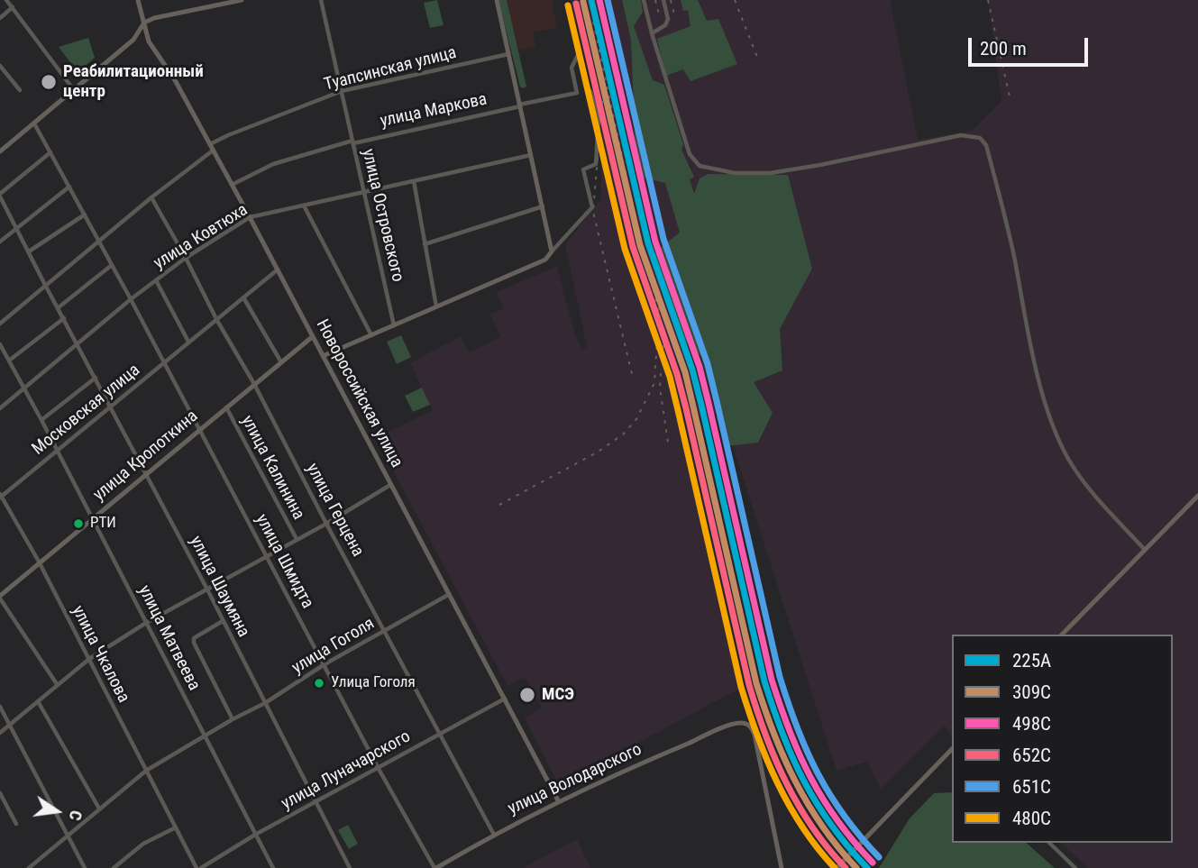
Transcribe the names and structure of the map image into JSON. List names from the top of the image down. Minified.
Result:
{"streets":{"main road":["Новороссийская улица","улица Кропоткина","улица Володарского"],"street":["Туапсинская улица","улица Маркова","улица Островского","улица Ковтюха","Московская улица","улица Калинина","улица Герцена","улица Шмидта","улица Шаумяна","улица Матвеева","улица Гоголя","улица Чкалова","улица Луначарского"]},"crossings":[["Туапсинская улица","улица Островского"],["Туапсинская улица","Новороссийская улица"],["улица Маркова","улица Островского"],["улица Маркова","Новороссийская улица"],["улица Островского","улица Ковтюха"],["улица Ковтюха","Новороссийская улица"],["улица Ковтюха","улица Герцена"],["улица Ковтюха","улица Шмидта"],["улица Ковтюха","улица Шаумяна"],["улица Ковтюха","улица Матвеева"],["Новороссийская улица","Московская улица"],["Новороссийская улица","улица Кропоткина"],["Новороссийская улица","улица Калинина"],["Новороссийская улица","улица Гоголя"],["Новороссийская улица","улица Луначарского"],["Новороссийская улица","улица Володарского"],["Московская улица","улица Герцена"],["Московская улица","улица Шмидта"],["Московская улица","улица Шаумяна"],["Московская улица","улица Матвеева"],["Московская улица","улица Чкалова"],["улица Кропоткина","улица Калинина"],["улица Кропоткина","улица Герцена"],["улица Кропоткина","улица Шмидта"],["улица Кропоткина","улица Шаумяна"],["улица Кропоткина","улица Матвеева"],["улица Кропоткина","улица Чкалова"],["улица Калинина","улица Герцена"],["улица Калинина","улица Шмидта"],["улица Калинина","улица Шаумяна"],["улица Калинина","улица Матвеева"],["улица Калинина","улица Чкалова"],["улица Герцена","улица Гоголя"],["улица Герцена","улица Луначарского"],["улица Герцена","улица Володарского"],["улица Шмидта","улица Гоголя"],["улица Шмидта","улица Луначарского"],["улица Шмидта","улица Володарского"],["улица Шаумяна","улица Гоголя"],["улица Шаумяна","улица Луначарского"],["улица Матвеева","улица Гоголя"],["улица Матвеева","улица Луначарского"],["улица Гоголя","улица Чкалова"]],"places":["Реабилитационный центр","РТИ","Улица Гоголя","МСЭ"],"lines":["transit line 225А","transit line 498С","transit line 651С","transit line 309С","transit line 652С","transit line 480С"],"legend":["225А","309С","498С","652С","651С","480С"],"scale_bar":"200 m","north":"right"}
